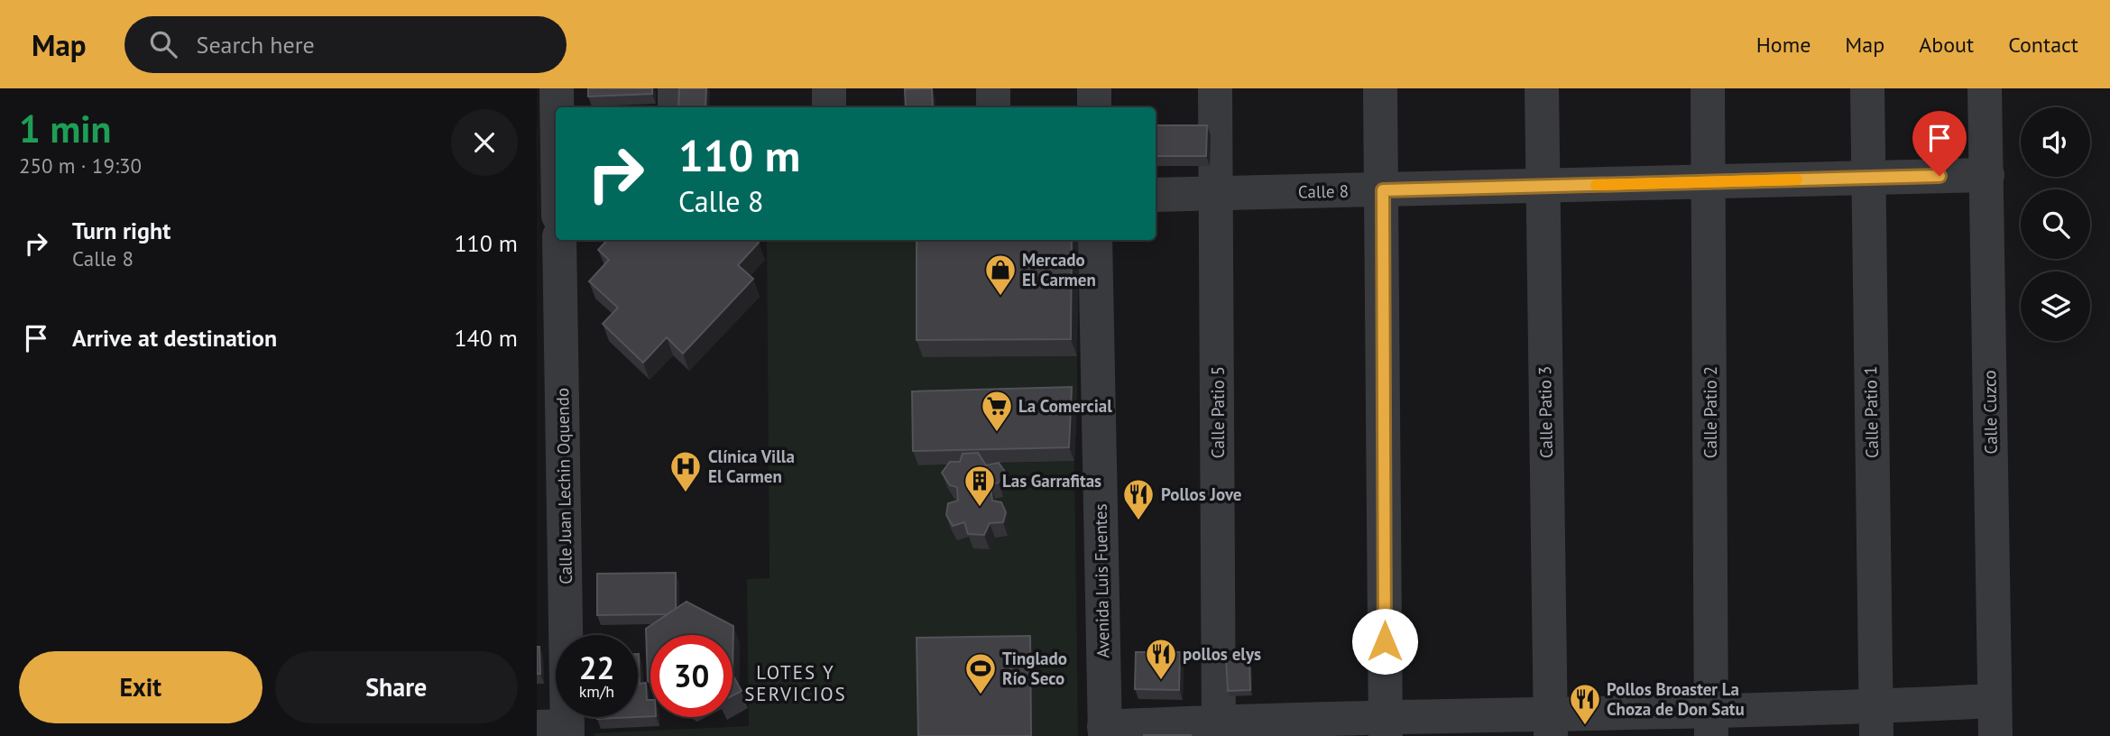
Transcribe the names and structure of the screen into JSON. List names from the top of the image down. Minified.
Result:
{"streets":{"street":["Calle 8","Calle Patio 5","Calle Patio 3","Calle Patio 2","Calle Patio 1","Calle Cuzco","Calle Juan Lechin Oquendo","Avenida Luis Fuentes"]},"crossings":[["Calle 8","Calle Patio 5"],["Calle 8","Calle Patio 3"],["Calle 8","Calle Patio 2"],["Calle 8","Calle Patio 1"],["Calle 8","Calle Cuzco"]],"districts":["LOTES Y SERVICIOS"],"places":{"shop":["Mercado El Carmen"],"supermarket":["La Comercial"],"hospital":["Clínica Villa El Carmen"],"building":["Las Garrafitas"],"restaurant":["Pollos Jove","pollos elys","Pollos Broaster La Choza de Don Satu"],"sports":["Tinglado Río Seco"]},"page":{"header":"Map","search":"Search here","nav":["Home","Map","About","Contact"],"heading":["1 min","250 m · 19:30"],"turn":["110 m","Calle 8"],"list":[{"name":"Turn right","note":"Calle 8","value":"110 m"},{"name":"Arrive at destination","value":"140 m"}],"speed":"22 km/h","limit":"30","buttons":["Exit","Share"]}}
